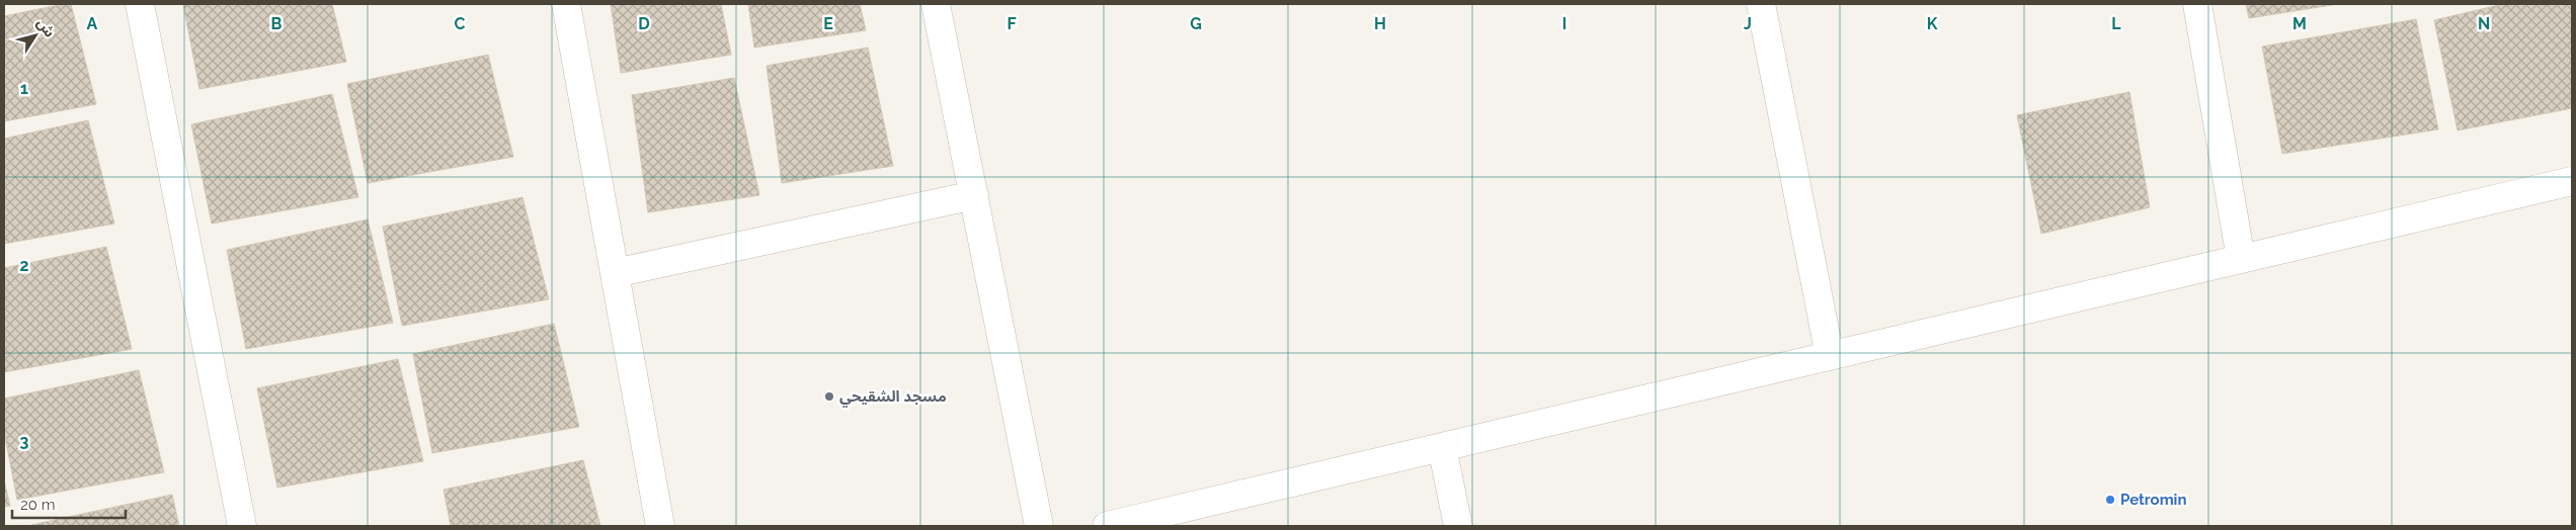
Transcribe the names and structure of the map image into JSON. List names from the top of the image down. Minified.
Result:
{"places":["مسجد الشقيحي","Petromin"],"scale_bar":"20 m","north":"top right","grid":{"columns":["A","B","C","D","E","F","G","H","I","J","K","L","M","N"],"rows":["1","2","3"]}}
